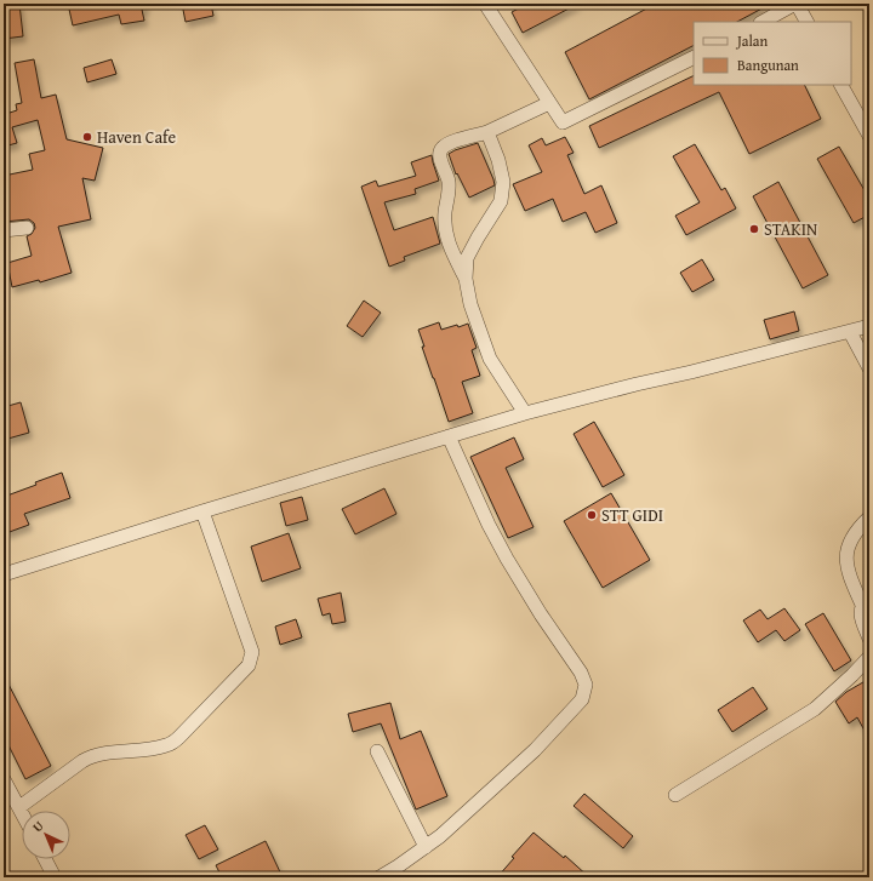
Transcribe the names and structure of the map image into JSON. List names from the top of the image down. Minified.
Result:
{"places":["Haven Cafe","STAKIN","STT GIDI"],"legend":["Jalan","Bangunan"],"north":"top left"}
